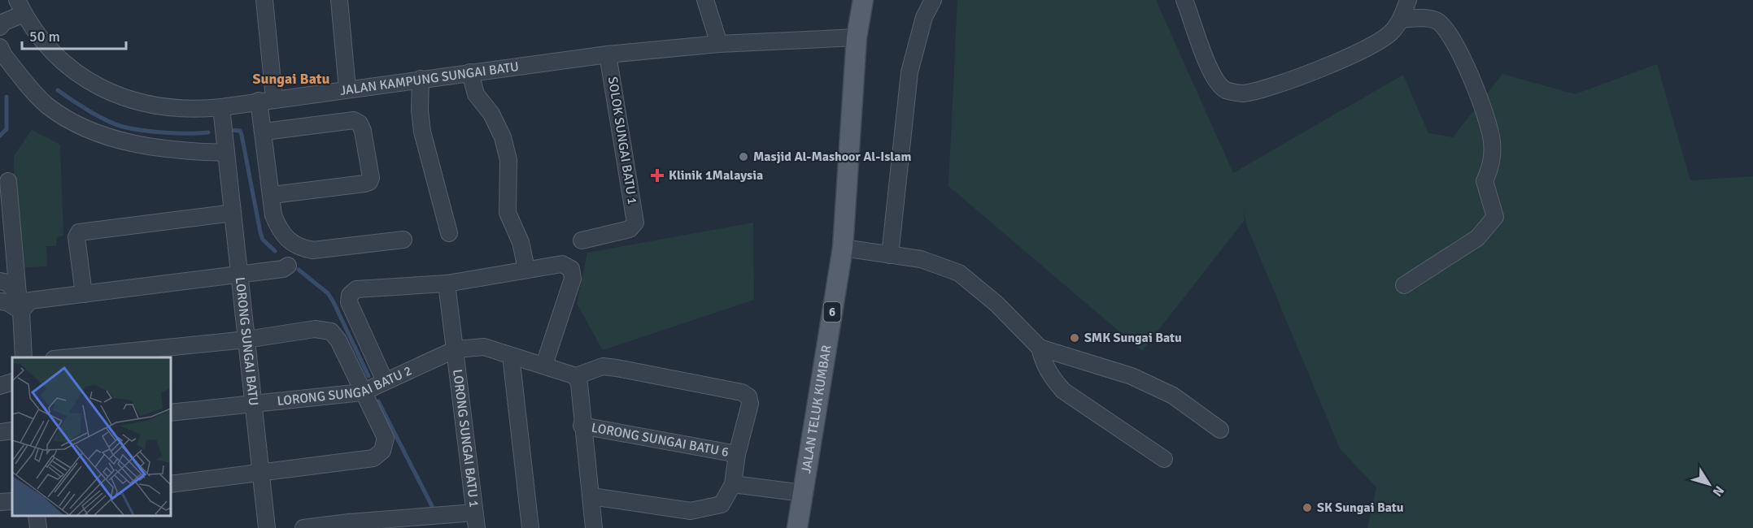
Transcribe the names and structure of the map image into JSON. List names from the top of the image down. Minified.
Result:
{"streets":{"main road":["6","JALAN TELUK KUMBAR"],"street":["JALAN KAMPUNG SUNGAI BATU","SOLOK SUNGAI BATU 1","LORONG SUNGAI BATU","LORONG SUNGAI BATU 2","LORONG SUNGAI BATU 1","LORONG SUNGAI BATU 6"]},"crossings":[["JALAN KAMPUNG SUNGAI BATU","SOLOK SUNGAI BATU 1"],["JALAN KAMPUNG SUNGAI BATU","LORONG SUNGAI BATU"],["JALAN KAMPUNG SUNGAI BATU","JALAN TELUK KUMBAR"],["LORONG SUNGAI BATU","LORONG SUNGAI BATU 2"],["LORONG SUNGAI BATU 2","LORONG SUNGAI BATU 1"]],"districts":["Sungai Batu"],"places":{"other":["Masjid Al-Mashoor Al-Islam","SMK Sungai Batu","SK Sungai Batu"],"health":["Klinik 1Malaysia"]},"scale_bar":"50 m","north":"bottom right"}
